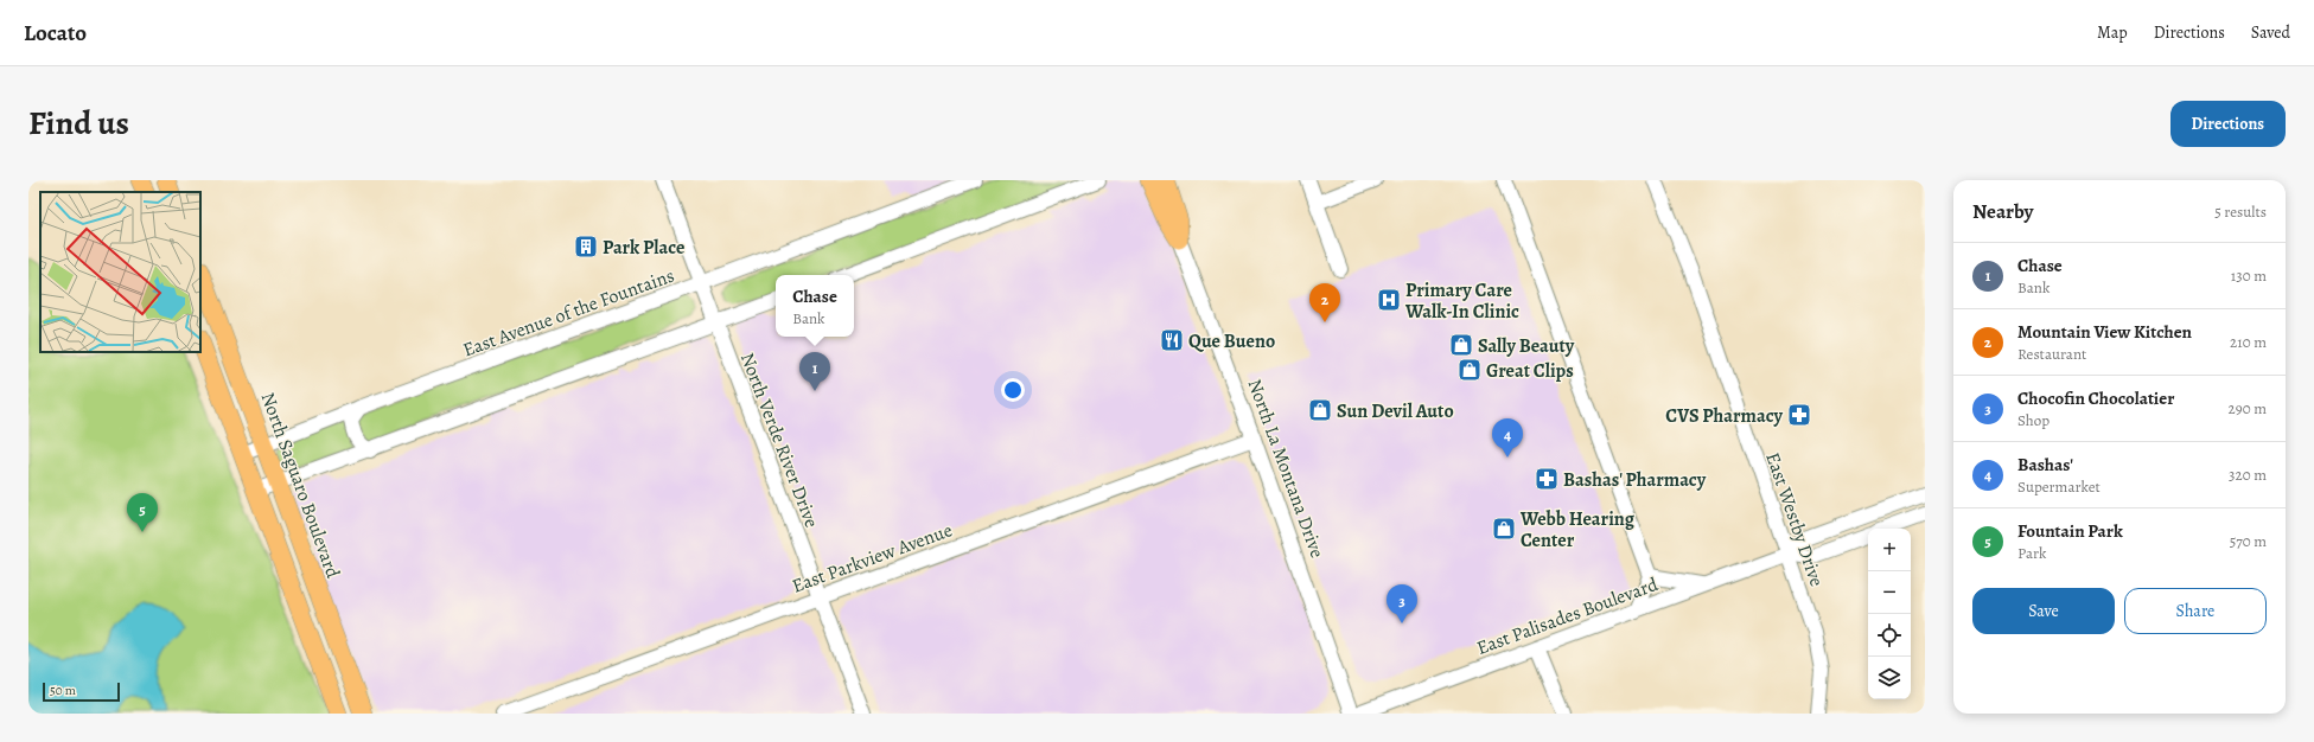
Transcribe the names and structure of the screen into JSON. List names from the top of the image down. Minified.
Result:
{"streets":{"main road":["North La Montana Drive","North Saguaro Boulevard"],"street":["East Avenue of the Fountains","North Verde River Drive","East Westby Drive","East Parkview Avenue","East Palisades Boulevard"]},"crossings":[["East Avenue of the Fountains","North Verde River Drive"],["East Avenue of the Fountains","North Saguaro Boulevard"],["North Verde River Drive","East Parkview Avenue"],["North La Montana Drive","East Parkview Avenue"],["East Westby Drive","East Palisades Boulevard"]],"places":{"building":["Park Place"],"hospital":["Primary Care Walk-In Clinic"],"restaurant":["Que Bueno"],"shop":["Sally Beauty","Great Clips","Sun Devil Auto","Webb Hearing Center"],"pharmacy":["CVS Pharmacy","Bashas' Pharmacy"]},"scale_bar":"50 m","page":{"header":"Locato","nav":["Map","Directions","Saved"],"title":"Find us","buttons":["Directions",["Save","Share"]],"heading":["Nearby","5 results"],"list":[{"mark":"1","name":"Chase","note":"Bank","value":"130 m"},{"mark":"2","name":"Mountain View Kitchen","note":"Restaurant","value":"210 m"},{"mark":"3","name":"Chocofin Chocolatier","note":"Shop","value":"290 m"},{"mark":"4","name":"Bashas'","note":"Supermarket","value":"320 m"},{"mark":"5","name":"Fountain Park","note":"Park","value":"570 m"}],"popup":["Chase","Bank"],"pins":["2","1","4","5","3"],"map_buttons":["+","−"],"scale":"50 m"}}
